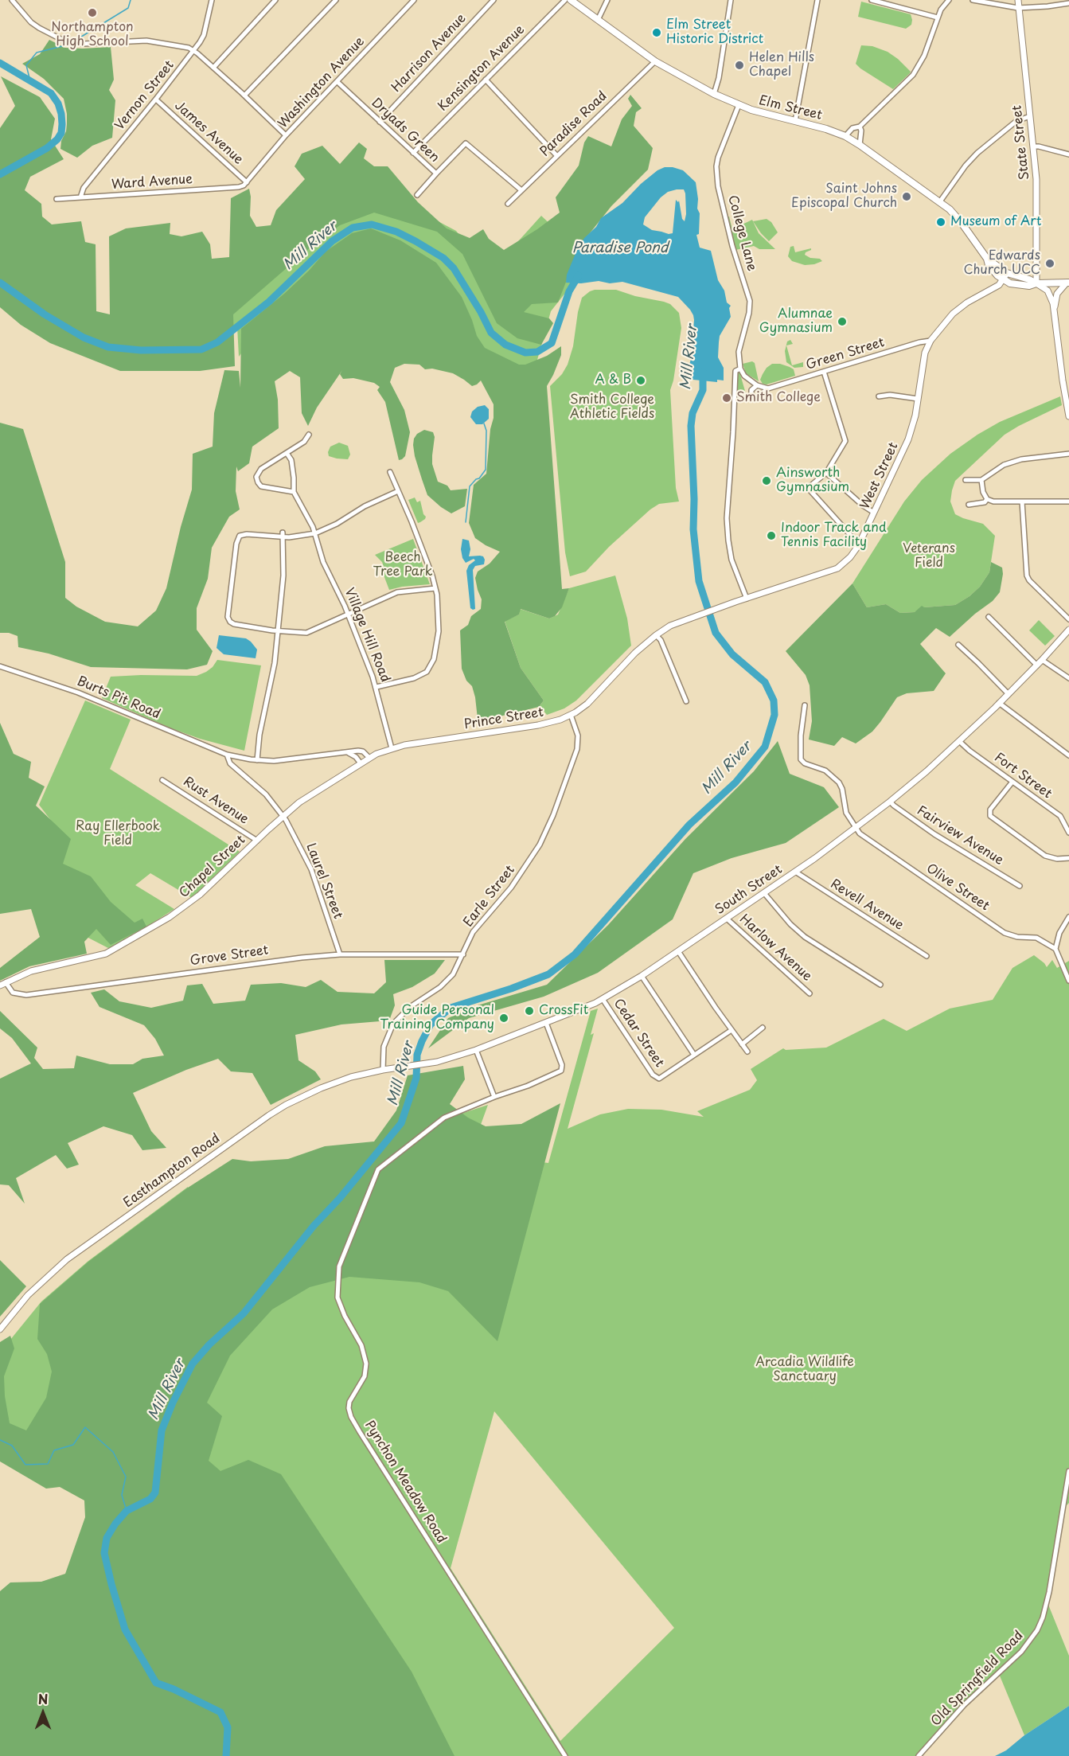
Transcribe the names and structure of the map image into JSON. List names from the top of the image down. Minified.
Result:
{"streets":{"highway":["Elm Street"],"main road":["State Street","West Street","Prince Street","Chapel Street","South Street","Easthampton Road"],"street":["Harrison Avenue","Kensington Avenue","Washington Avenue","Vernon Street","Paradise Road","Dryads Green","James Avenue","Ward Avenue","College Lane","Green Street","Village Hill Road","Burts Pit Road","Fort Street","Rust Avenue","Fairview Avenue","Laurel Street","Olive Street","Earle Street","Revell Avenue","Harlow Avenue","Grove Street","Cedar Street","Pynchon Meadow Road","Old Springfield Road"]},"crossings":[["Harrison Avenue","Dryads Green"],["Kensington Avenue","Dryads Green"],["Washington Avenue","Dryads Green"],["Washington Avenue","James Avenue"],["Washington Avenue","Ward Avenue"],["Vernon Street","James Avenue"],["Vernon Street","Ward Avenue"],["Elm Street","Paradise Road"],["Elm Street","State Street"],["Elm Street","College Lane"],["Elm Street","West Street"],["Paradise Road","Dryads Green"],["James Avenue","Ward Avenue"],["College Lane","Green Street"],["College Lane","West Street"],["Green Street","West Street"],["West Street","Prince Street"],["Village Hill Road","Prince Street"],["Village Hill Road","Chapel Street"],["Burts Pit Road","Laurel Street"],["Prince Street","Chapel Street"],["Prince Street","Earle Street"],["Fort Street","South Street"],["Rust Avenue","Chapel Street"],["Fairview Avenue","South Street"],["Chapel Street","Laurel Street"],["Chapel Street","Grove Street"],["Laurel Street","Grove Street"],["Olive Street","South Street"],["South Street","Earle Street"],["South Street","Revell Avenue"],["South Street","Harlow Avenue"],["South Street","Cedar Street"],["South Street","Easthampton Road"],["Earle Street","Grove Street"],["Earle Street","Easthampton Road"]],"water":["Mill River","Paradise Pond"],"parks":["Smith College Athletic Fields","Veterans Field","Beech Tree Park","Ray Ellerbook Field","Arcadia Wildlife Sanctuary"],"places":["Northampton High School","Elm Street Historic District","Helen Hills Chapel","Saint Johns Episcopal Church","Museum of Art","Edwards Church UCC","Alumnae Gymnasium","A & B","Smith College","Ainsworth Gymnasium","Indoor Track and Tennis Facility","CrossFit","Guide Personal Training Company"],"north":"top"}
